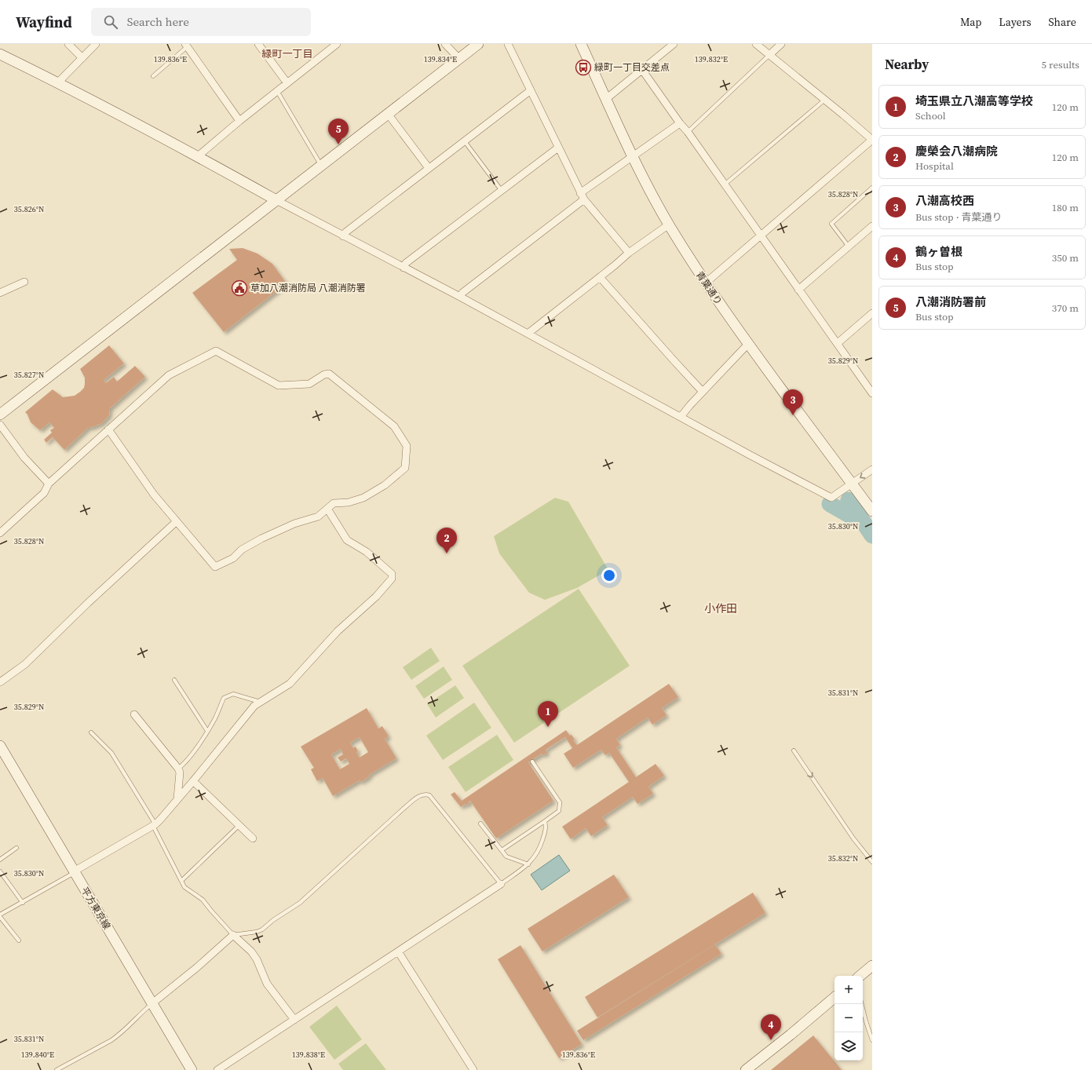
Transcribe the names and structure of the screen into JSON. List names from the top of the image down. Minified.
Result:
{"streets":{"street":["青葉通り","平方東京線"]},"districts":["緑町一丁目","小作田"],"places":{"bus stop":["緑町一丁目交差点"],"public building":["草加八潮消防局 八潮消防署"]},"page":{"header":"Wayfind","search":"Search here","nav":["Map","Layers","Share"],"heading":["Nearby","5 results"],"list":[{"mark":"1","name":"埼玉県立八潮高等学校","note":"School","value":"120 m"},{"mark":"2","name":"慶榮会八潮病院","note":"Hospital","value":"120 m"},{"mark":"3","name":"八潮高校西","note":"Bus stop · 青葉通り","value":"180 m"},{"mark":"4","name":"鶴ヶ曽根","note":"Bus stop","value":"350 m"},{"mark":"5","name":"八潮消防署前","note":"Bus stop","value":"370 m"}],"pins":["5","3","2","1","4"],"map_buttons":["+","−"]},"coordinates":["139.836°E","139.834°E","139.832°E","35.828°N","35.826°N","35.829°N","35.827°N","35.830°N","35.831°N","35.832°N","139.840°E","139.838°E"]}
